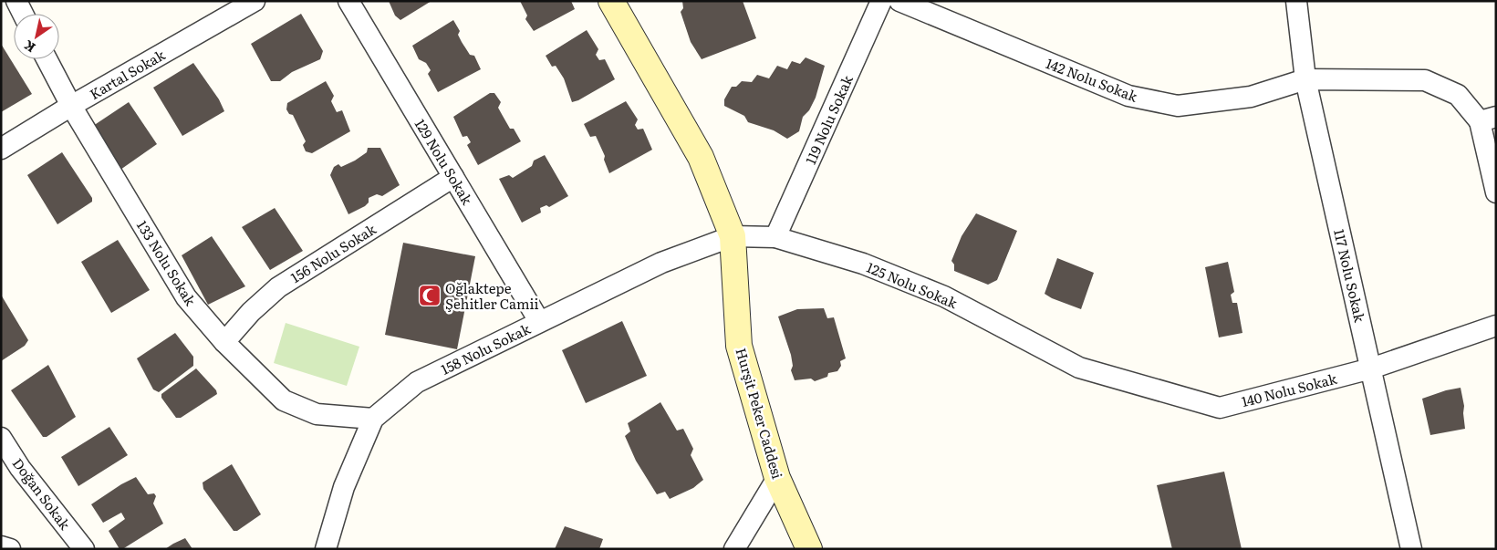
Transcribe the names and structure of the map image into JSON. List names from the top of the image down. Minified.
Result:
{"streets":{"street":["Kartal Sokak","142 Nolu Sokak","119 Nolu Sokak","129 Nolu Sokak","156 Nolu Sokak","133 Nolu Sokak","117 Nolu Sokak","125 Nolu Sokak","158 Nolu Sokak","140 Nolu Sokak","Hurşit Peker Caddesi","Doğan Sokak"]},"crossings":[["Kartal Sokak","133 Nolu Sokak"],["142 Nolu Sokak","117 Nolu Sokak"],["119 Nolu Sokak","125 Nolu Sokak"],["129 Nolu Sokak","156 Nolu Sokak"],["129 Nolu Sokak","158 Nolu Sokak"],["156 Nolu Sokak","133 Nolu Sokak"],["133 Nolu Sokak","158 Nolu Sokak"],["117 Nolu Sokak","140 Nolu Sokak"],["125 Nolu Sokak","158 Nolu Sokak"],["125 Nolu Sokak","140 Nolu Sokak"],["125 Nolu Sokak","Hurşit Peker Caddesi"],["158 Nolu Sokak","Hurşit Peker Caddesi"]],"places":{"mosque":["Oğlaktepe Şehitler Camii"]},"north":"bottom left"}
